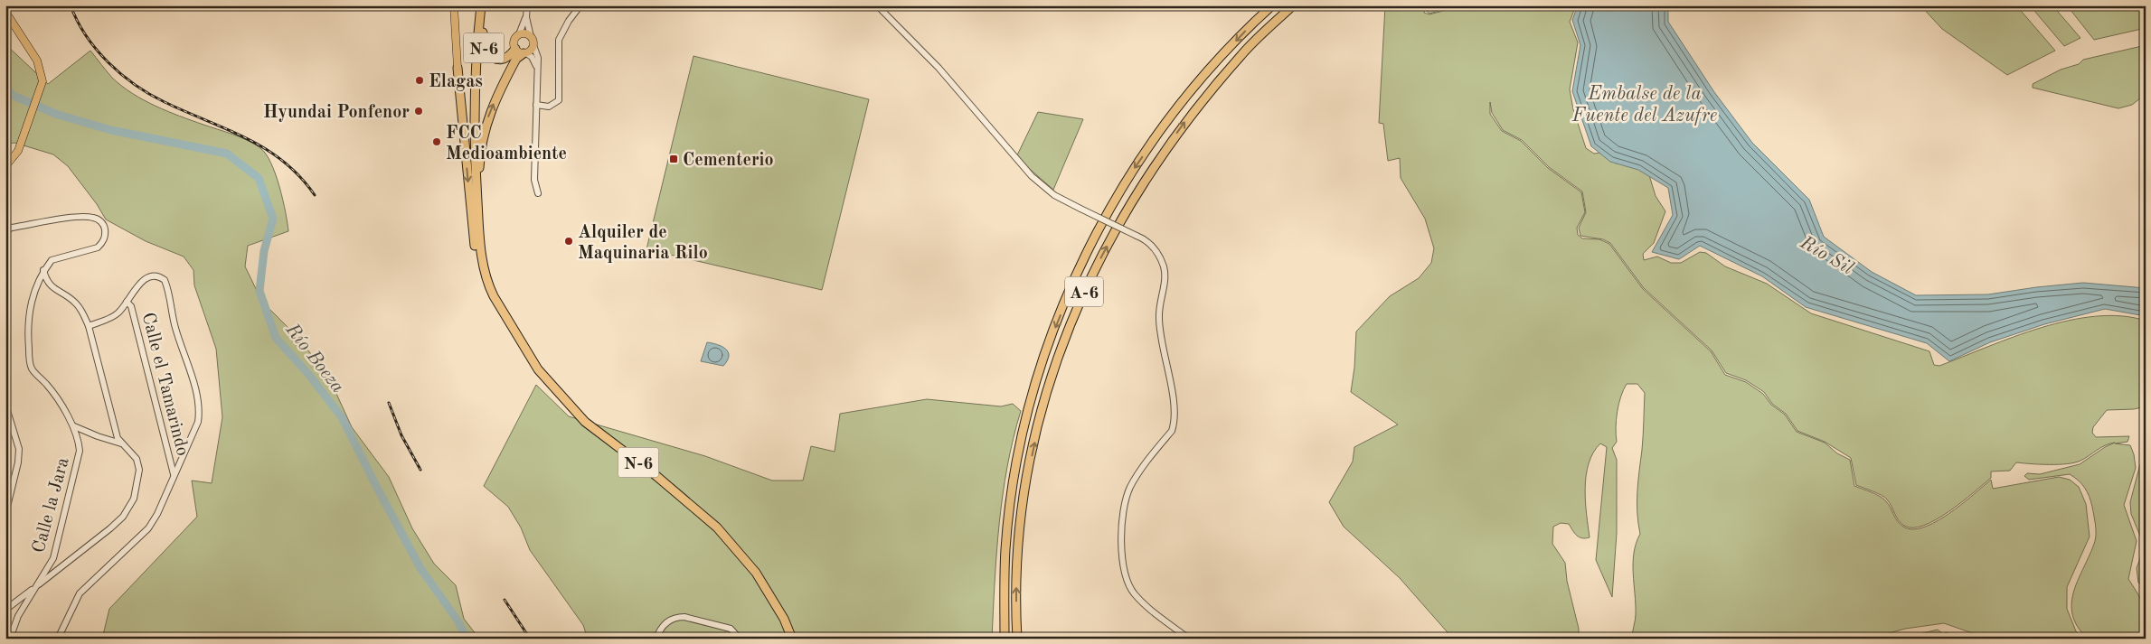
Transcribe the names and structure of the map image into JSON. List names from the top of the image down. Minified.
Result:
{"streets":{"highway":["N-6","A-6"],"street":["Calle el Tamarindo","Calle la Jara"]},"water":["Embalse de la Fuente del Azufre","Río Sil","Río Boeza"],"places":{"other":["Elagas","Hyundai Ponfenor","FCC Medioambiente","Alquiler de Maquinaria Rilo"],"transit":["Cementerio"]}}
